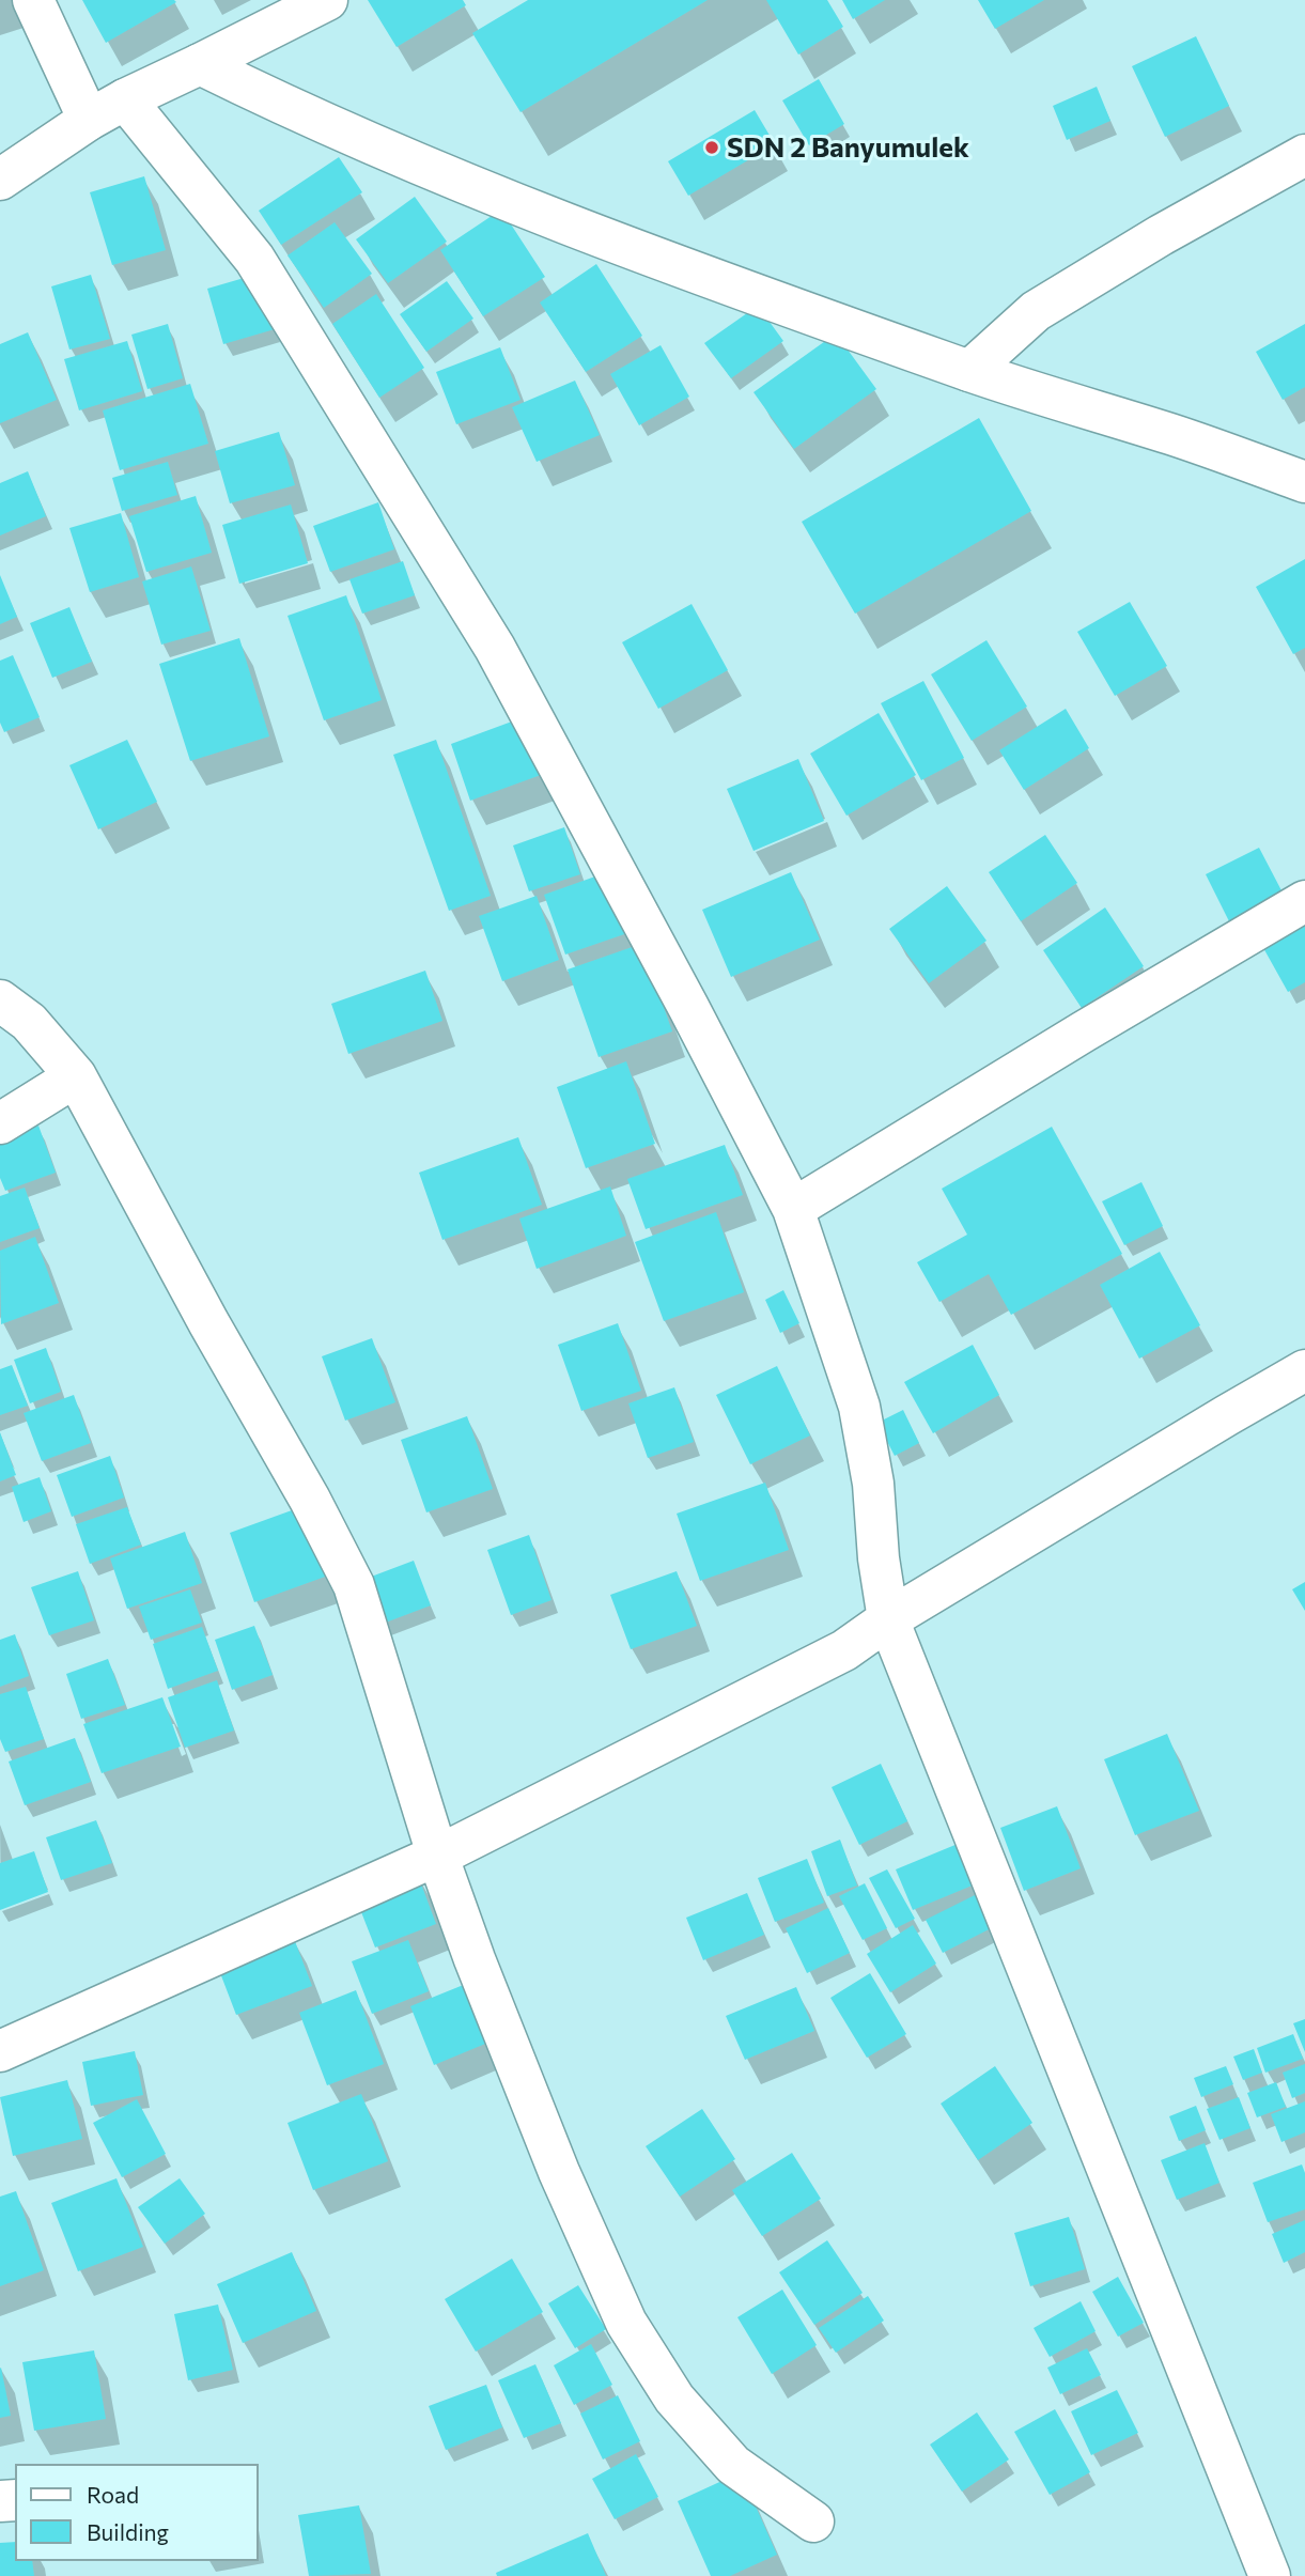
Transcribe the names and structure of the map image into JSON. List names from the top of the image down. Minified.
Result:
{"places":["SDN 2 Banyumulek"],"legend":["Road","Building"]}
